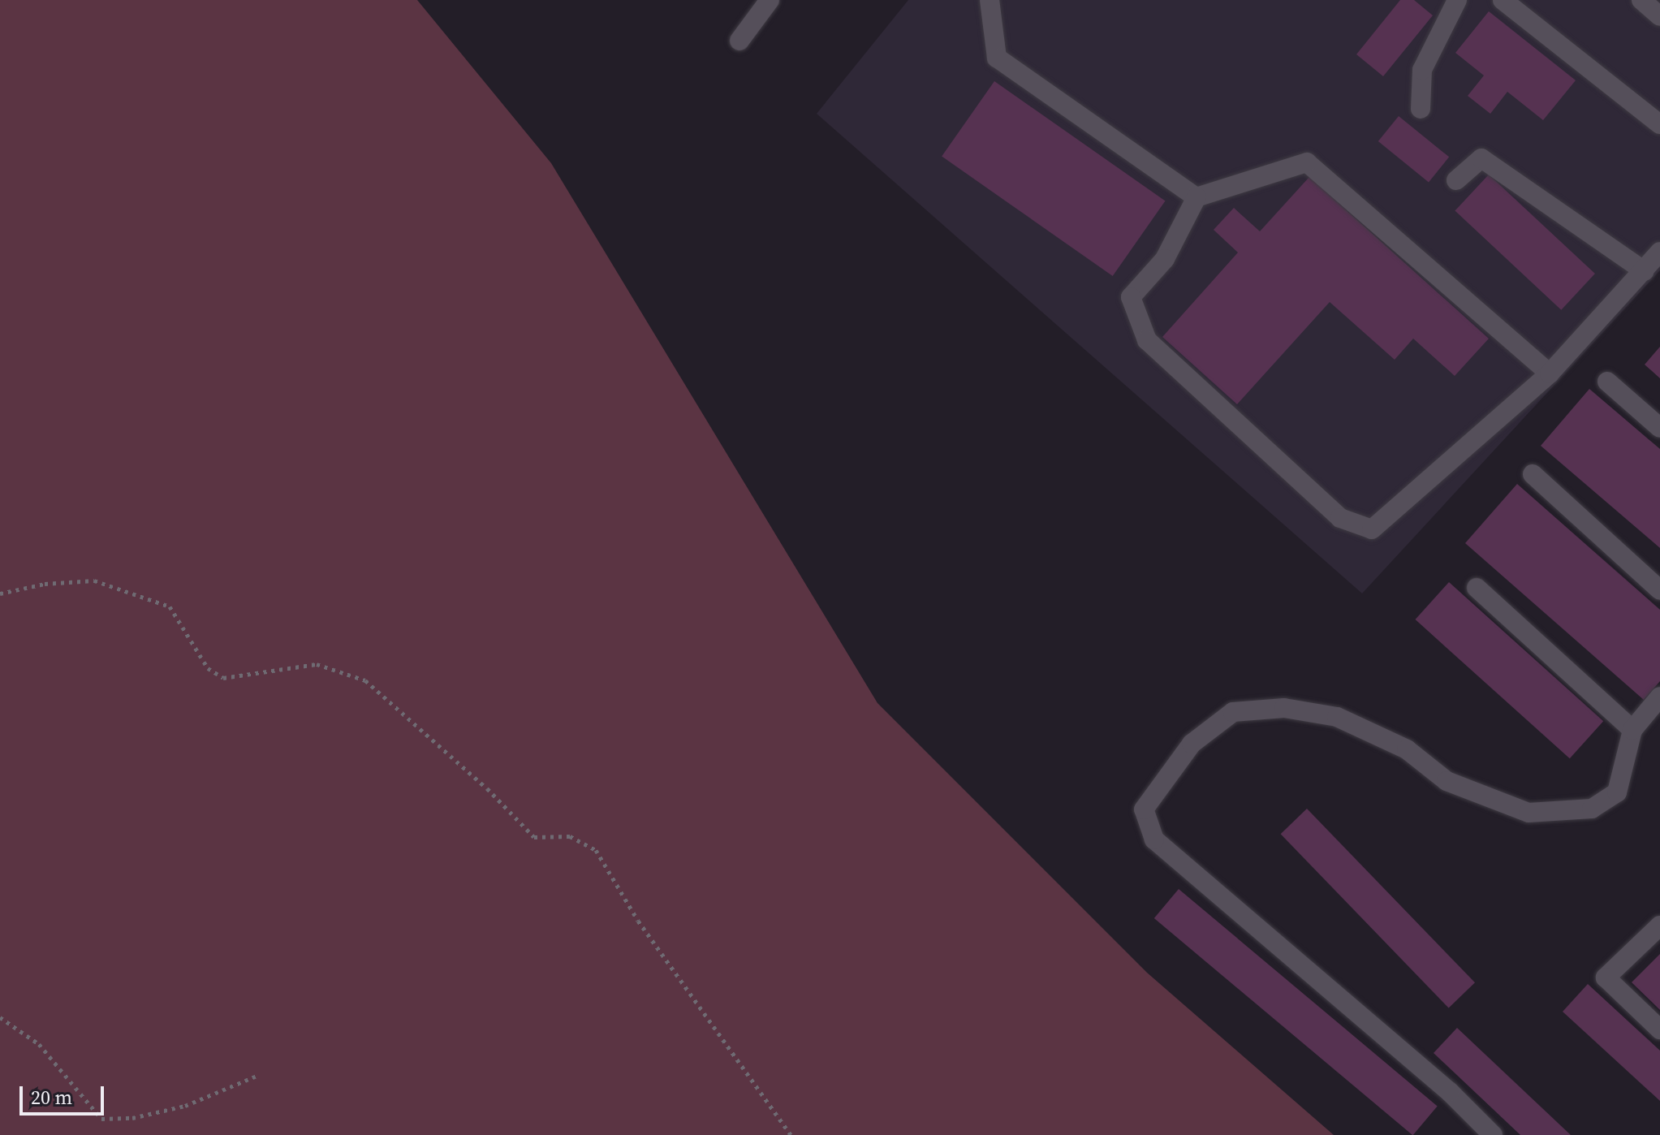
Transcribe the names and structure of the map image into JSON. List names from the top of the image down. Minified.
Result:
{"scale_bar":"20 m"}
